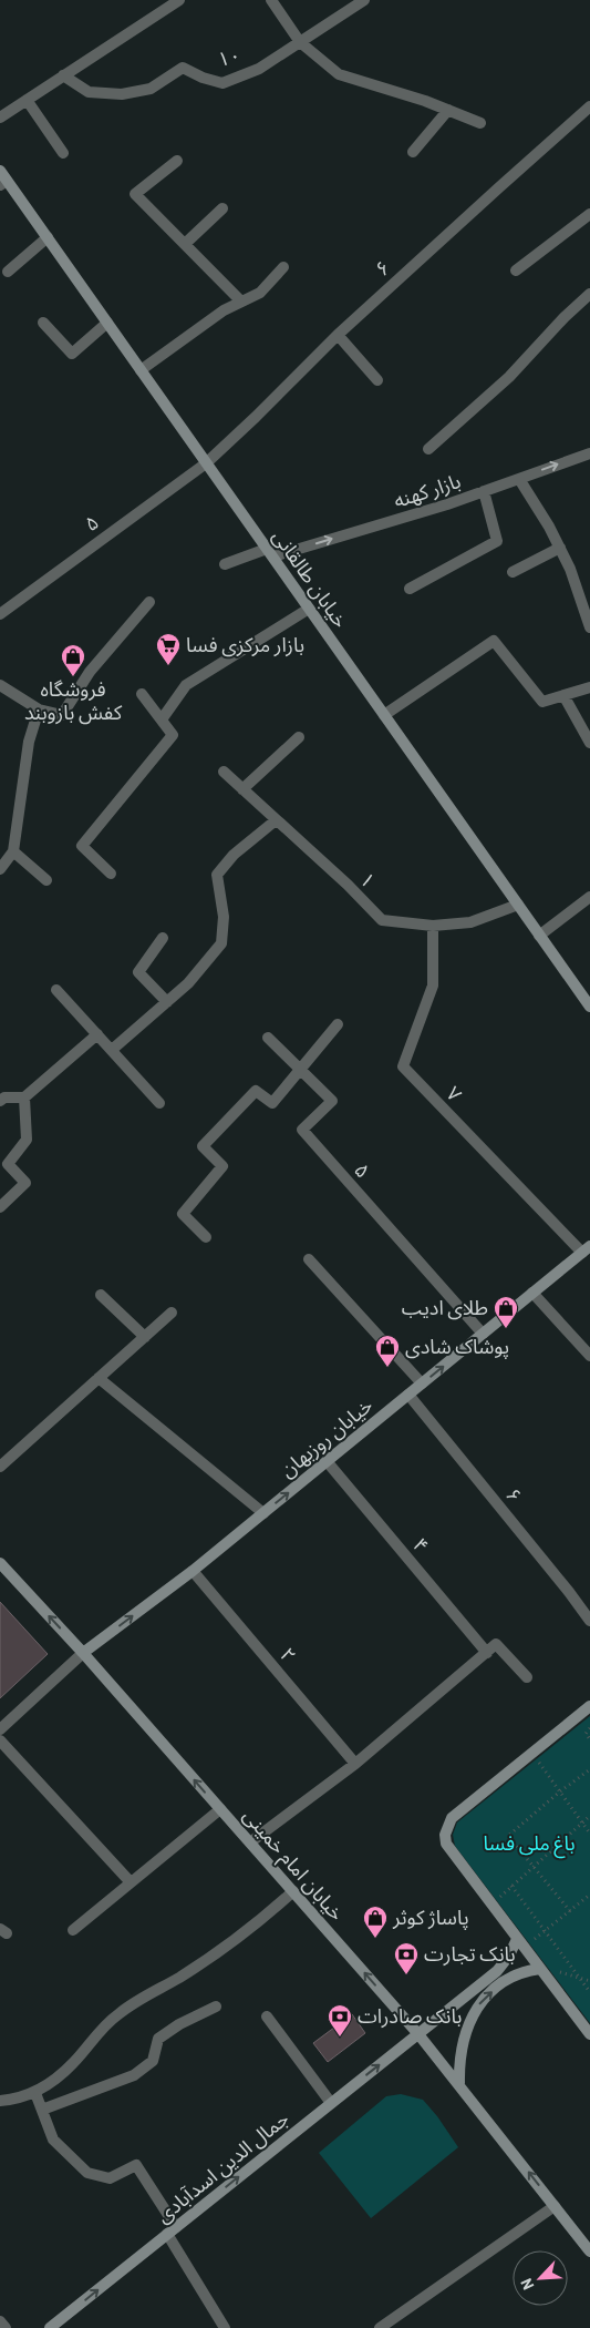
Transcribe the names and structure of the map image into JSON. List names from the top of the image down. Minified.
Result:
{"streets":{"street":["۱۰","۶","بازار کهنه","۵","خیابان طالقانی","۱","۷","خیابان روزبهان","۴","۲","خیابان امام خمینی","جمال الدین اسدآبادی"]},"crossings":[["۶","۵"],["۶","خیابان طالقانی"],["۶","خیابان روزبهان"],["بازار کهنه","خیابان طالقانی"],["۵","خیابان طالقانی"],["۵","خیابان روزبهان"],["خیابان طالقانی","۱"],["۱","۷"],["۷","خیابان روزبهان"],["خیابان روزبهان","۴"],["خیابان روزبهان","۲"],["خیابان روزبهان","خیابان امام خمینی"],["خیابان امام خمینی","جمال الدین اسدآبادی"]],"one_way":["بازار کهنه","خیابان روزبهان","خیابان امام خمینی","جمال الدین اسدآبادی"],"parks":["باغ ملی فسا"],"places":{"supermarket":["بازار مرکزی فسا"],"shop":["فروشگاه کفش بازوبند","طلای ادیب","پوشاک شادی","پاساژ کوثر"],"bank":["بانک تجارت","بانک صادرات"]},"north":"bottom left"}
